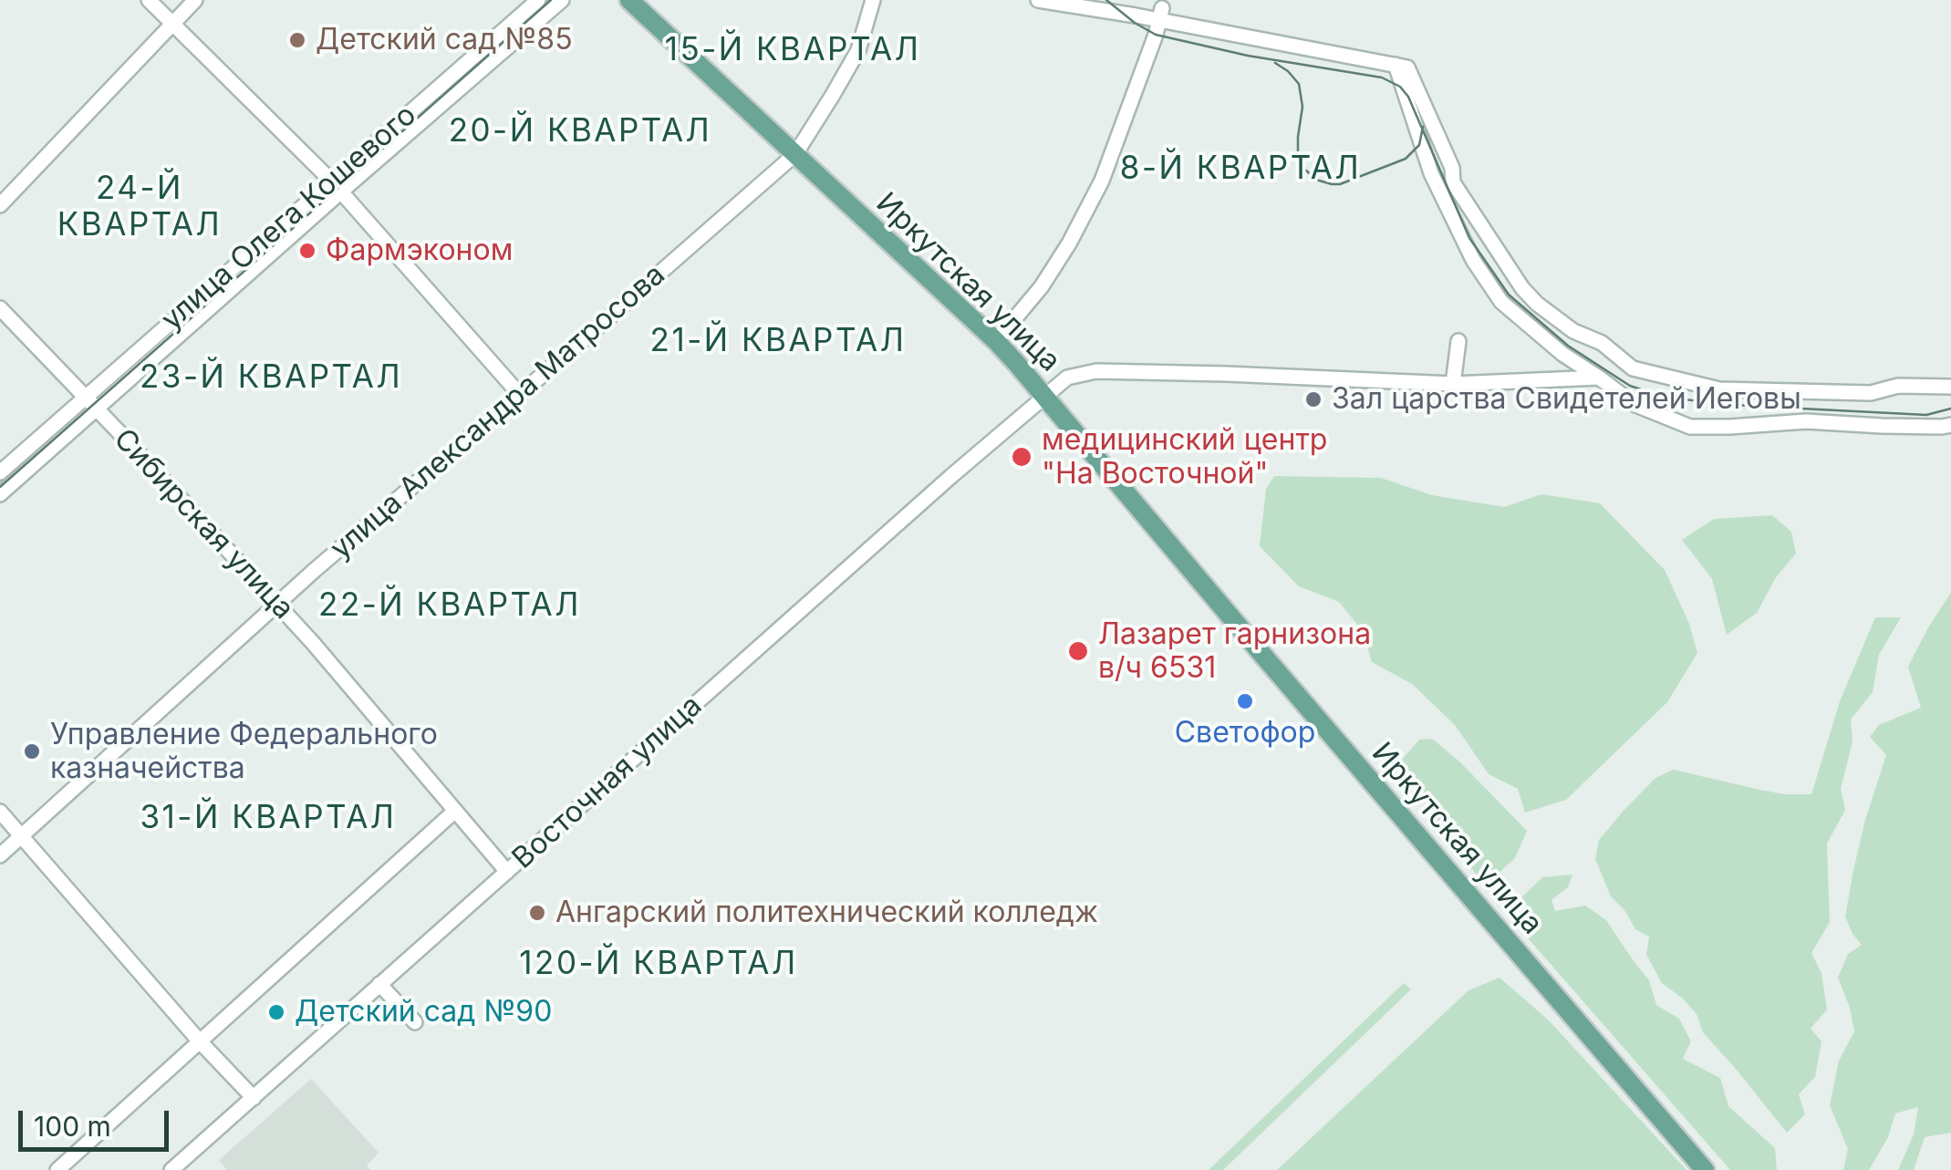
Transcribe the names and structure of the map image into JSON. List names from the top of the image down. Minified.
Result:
{"streets":{"main road":["Иркутская улица"],"street":["улица Олега Кошевого","улица Александра Матросова","Сибирская улица","Восточная улица"]},"crossings":[["улица Олега Кошевого","Сибирская улица"],["Иркутская улица","улица Александра Матросова"],["Иркутская улица","Восточная улица"],["улица Александра Матросова","Сибирская улица"],["Сибирская улица","Восточная улица"]],"districts":["15-Й КВАРТАЛ","20-Й КВАРТАЛ","8-Й КВАРТАЛ","24-Й КВАРТАЛ","21-Й КВАРТАЛ","23-Й КВАРТАЛ","22-Й КВАРТАЛ","31-Й КВАРТАЛ","120-Й КВАРТАЛ"],"places":["Детский сад №85","Фармэконом","Зал царства Свидетелей Иеговы","медицинский центр \"На Восточной\"","Лазарет гарнизона в/ч 6531","Светофор","Управление Федерального казначейства","Ангарский политехнический колледж","Детский сад №90"],"scale_bar":"100 m"}
